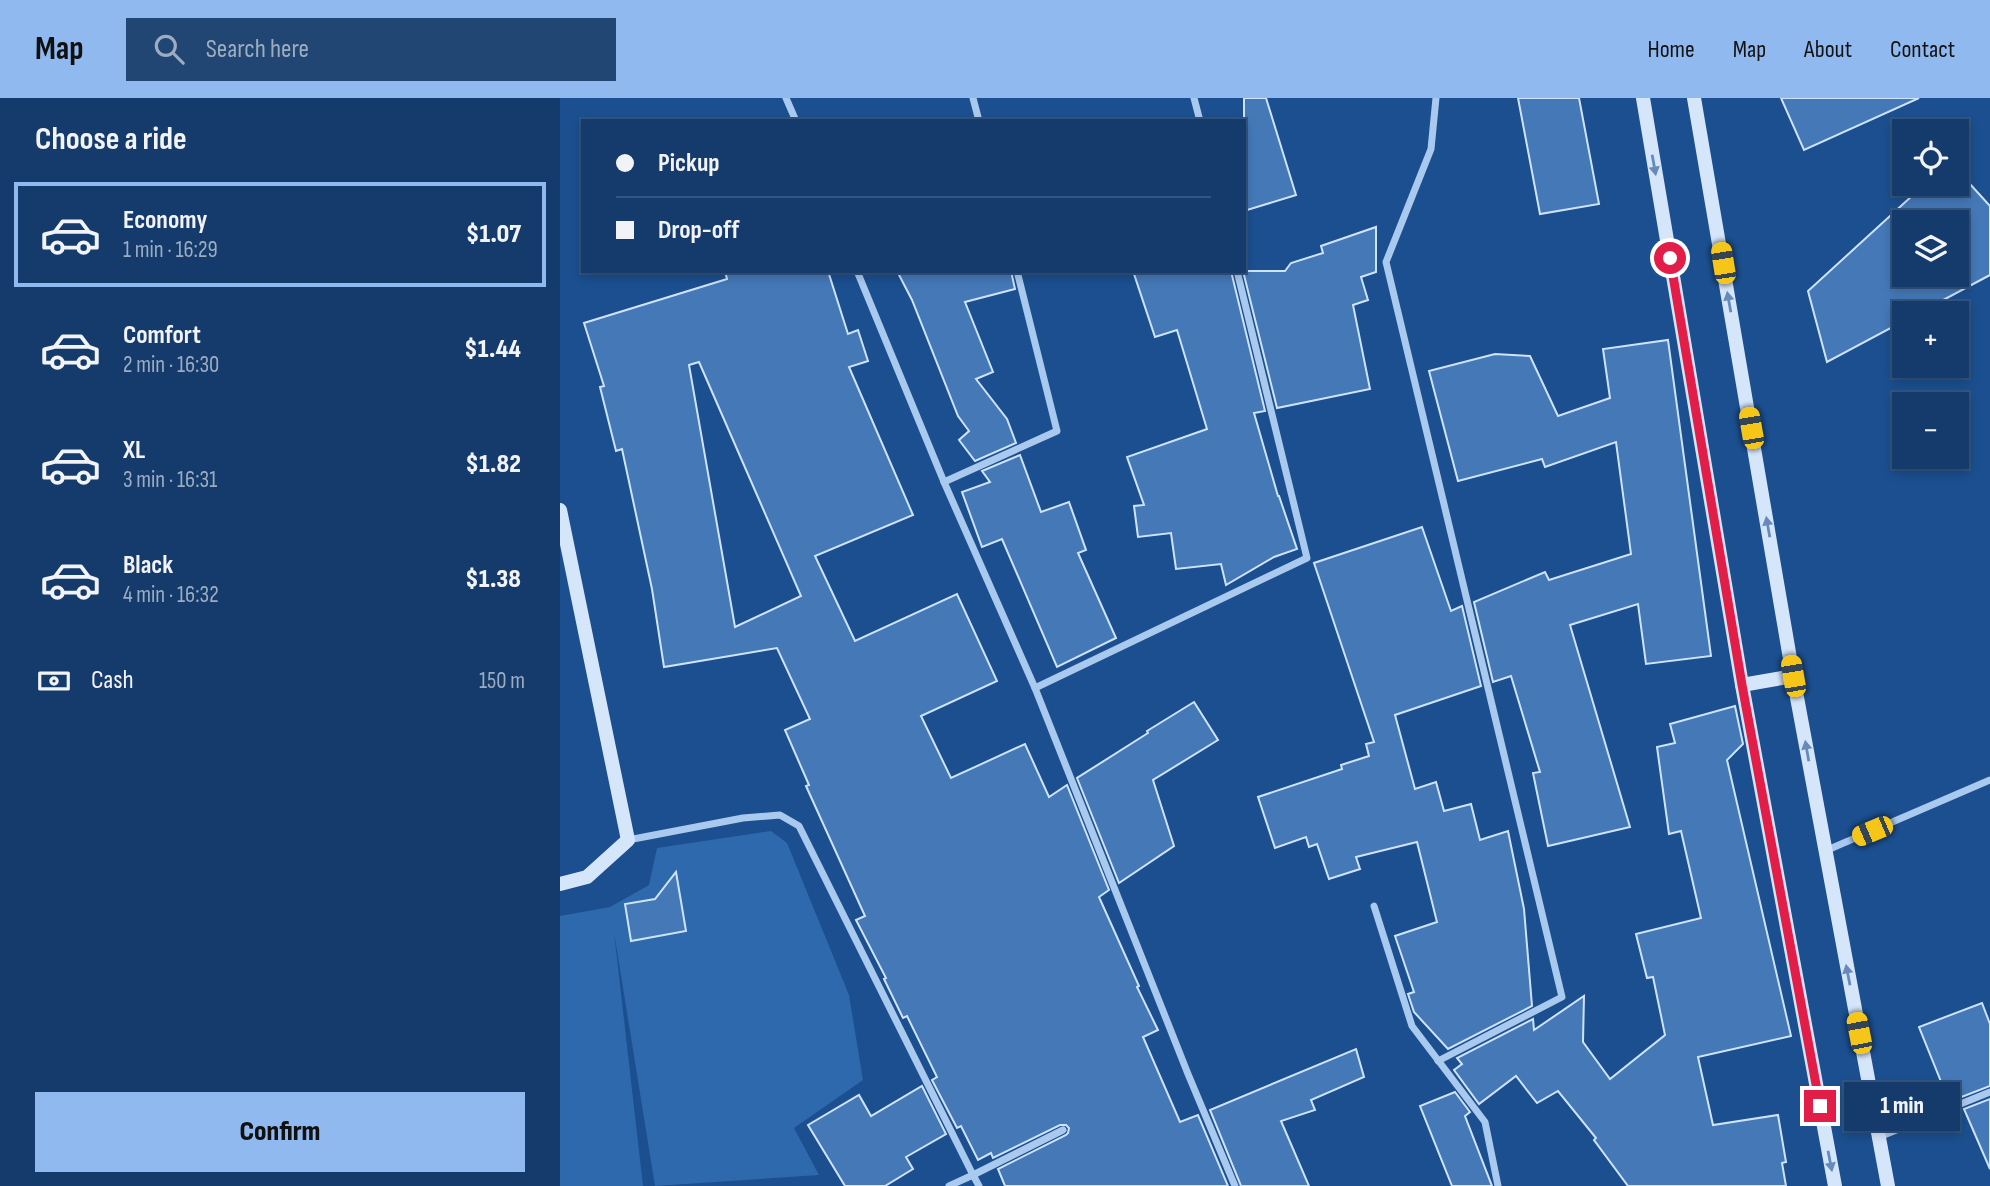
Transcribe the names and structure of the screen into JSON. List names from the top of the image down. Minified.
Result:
{"page":{"header":"Map","search":"Search here","nav":["Home","Map","About","Contact"],"heading":"Choose a ride","map_buttons":["+","−"],"banner":["Pickup","Drop-off"],"list":[{"name":"Economy","note":"1 min · 16:29","value":"$1.07"},{"name":"Comfort","note":"2 min · 16:30","value":"$1.44"},{"name":"XL","note":"3 min · 16:31","value":"$1.82"},{"name":"Black","note":"4 min · 16:32","value":"$1.38"}],"pay":["Cash","150 m"],"buttons":"Confirm","bubble":"1 min"}}
